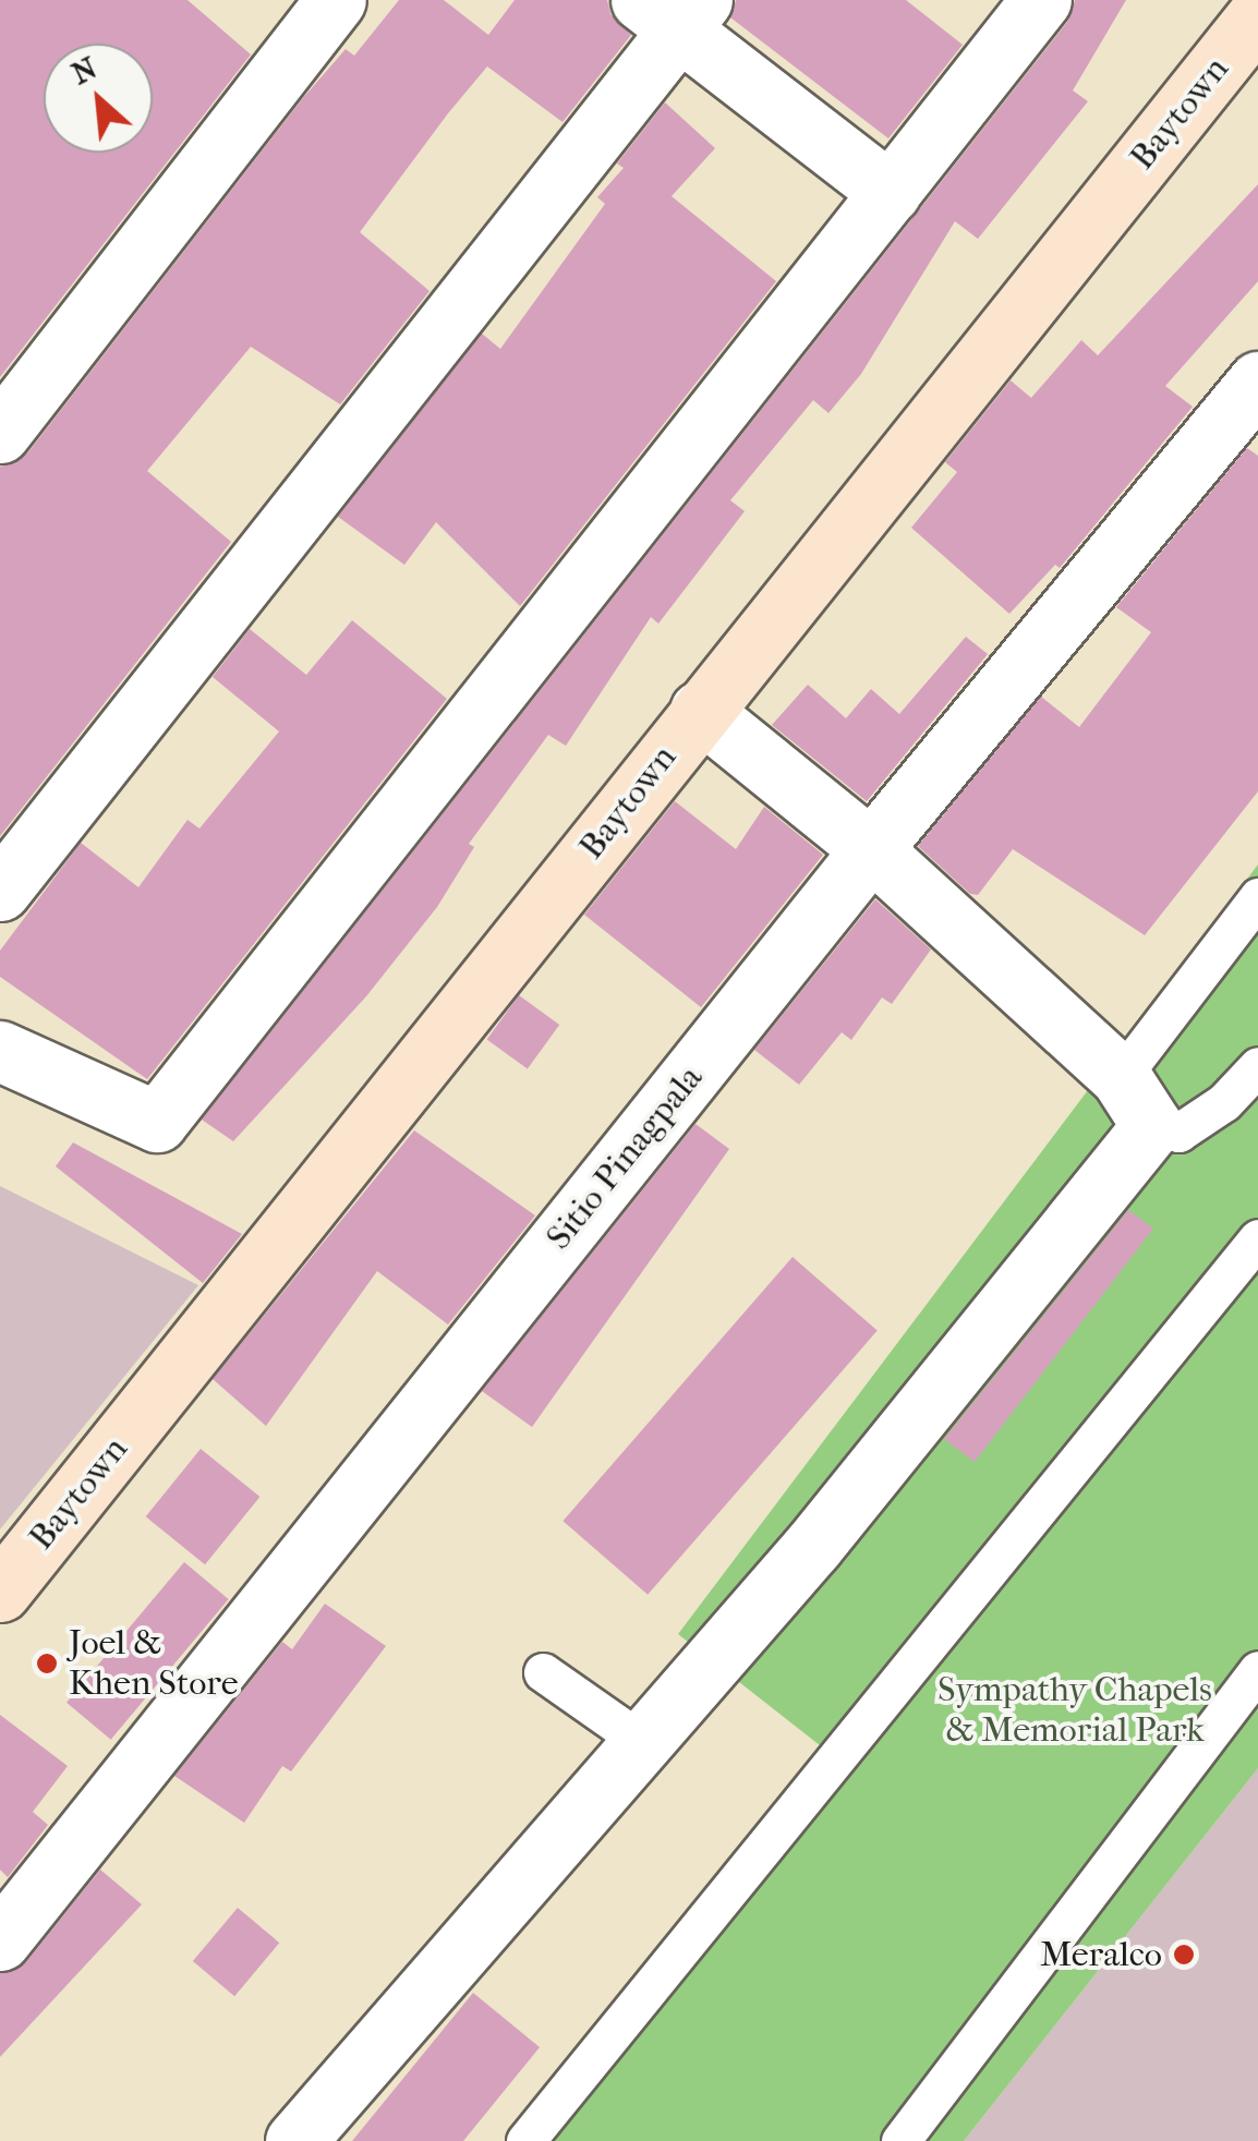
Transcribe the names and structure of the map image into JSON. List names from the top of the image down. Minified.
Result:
{"streets":{"main road":["Baytown"],"street":["Sitio Pinagpala"]},"parks":["Sympathy Chapels & Memorial Park"],"places":["Joel & Khen Store","Meralco"],"north":"top left"}
